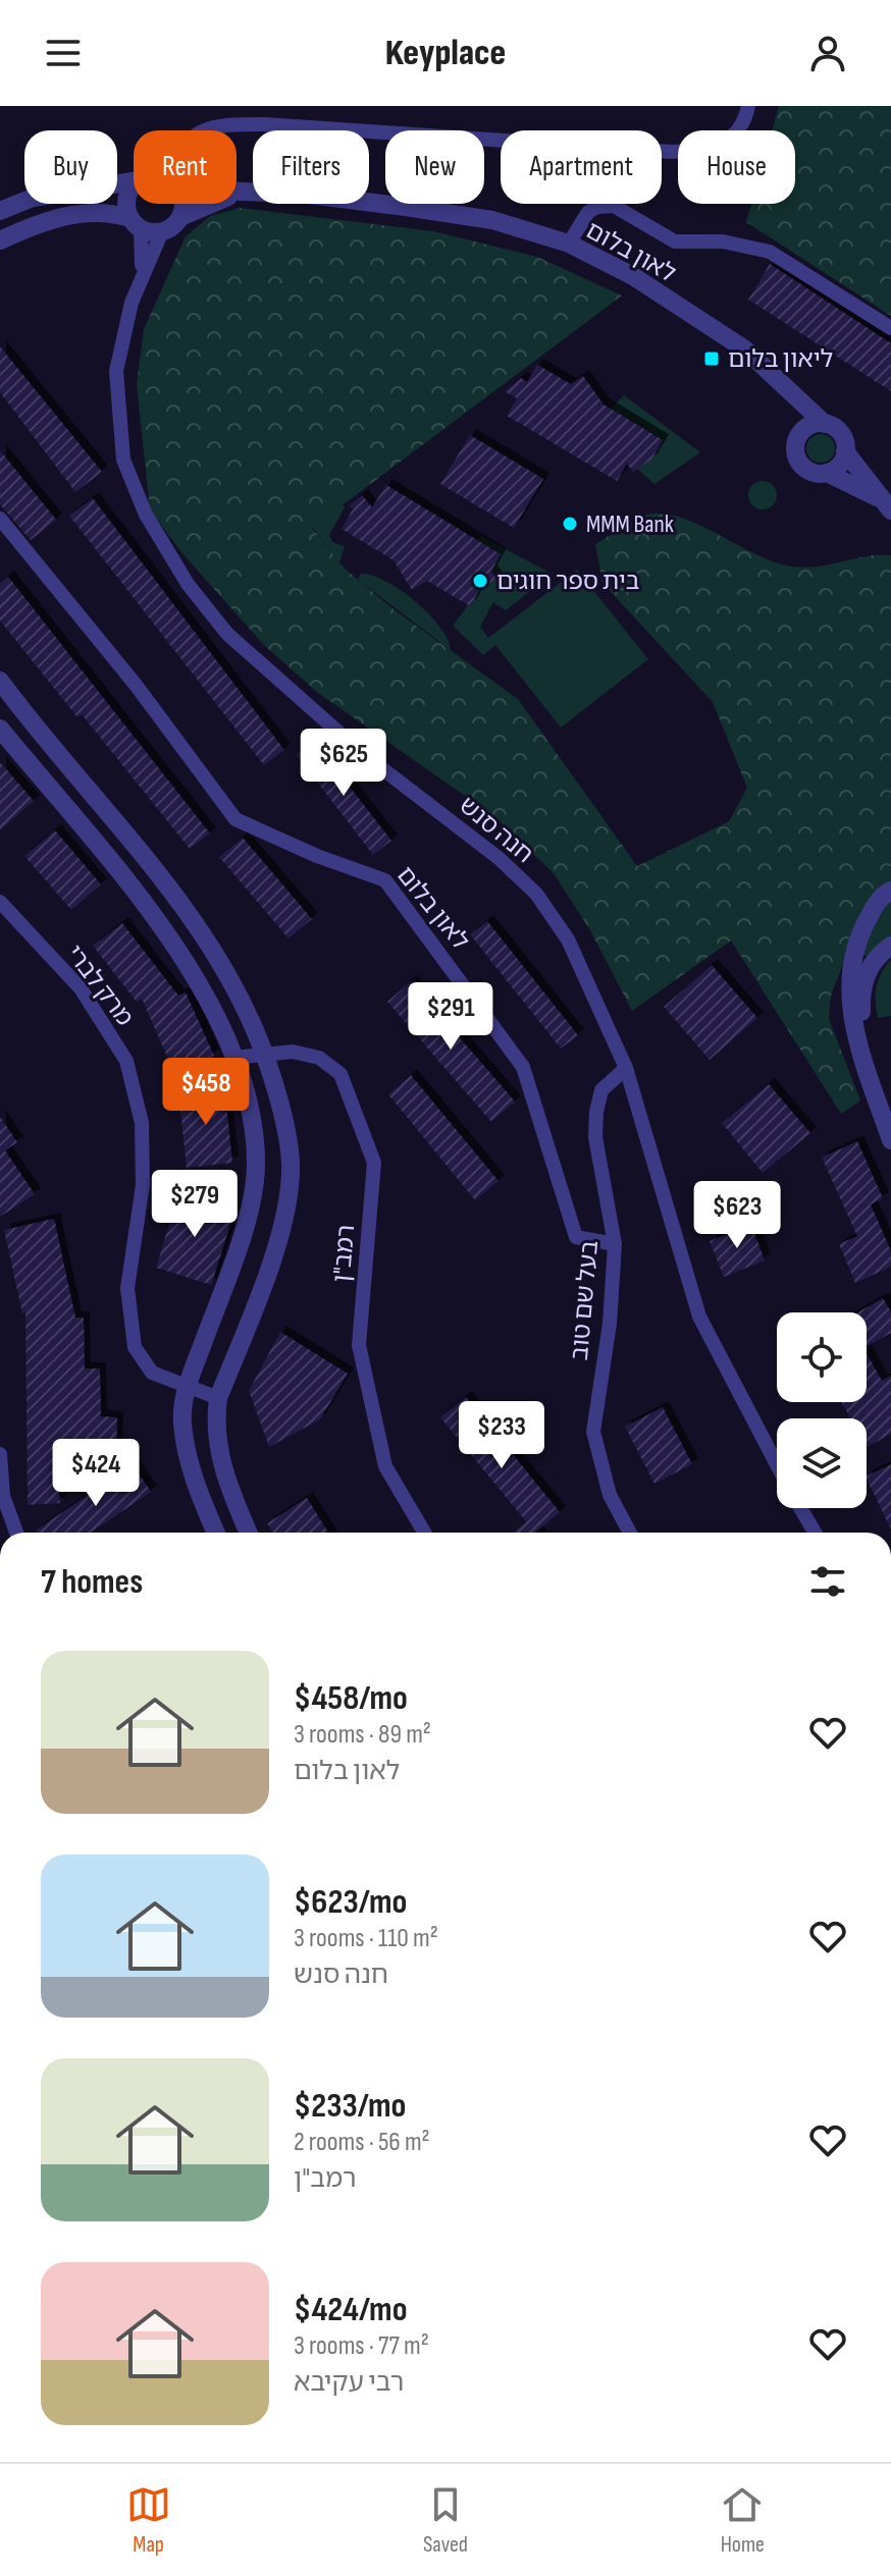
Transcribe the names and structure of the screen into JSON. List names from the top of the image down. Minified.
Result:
{"streets":{"street":["לאון בלום","חנה סנש","מרק לברי","רמב\"ן","בעל שם טוב"]},"crossings":[["לאון בלום","בעל שם טוב"],["חנה סנש","בעל שם טוב"]],"places":{"transit":["ליאון בלום"],"other":["MMM Bank","בית ספר חוגים"]},"page":{"header":"Keyplace","chip":["Buy","Rent","Filters","New","Apartment","House"],"price":["$625","$291","$458","$279","$623","$233","$424"],"heading":"7 homes","list":[{"name":"$458/mo","note":"3 rooms · 89 m² · לאון בלום"},{"name":"$623/mo","note":"3 rooms · 110 m² · חנה סנש"},{"name":"$233/mo","note":"2 rooms · 56 m² · רמב\"ן"},{"name":"$424/mo","note":"3 rooms · 77 m² · רבי עקיבא"}],"tabs":["Map","Saved","Home"]}}
